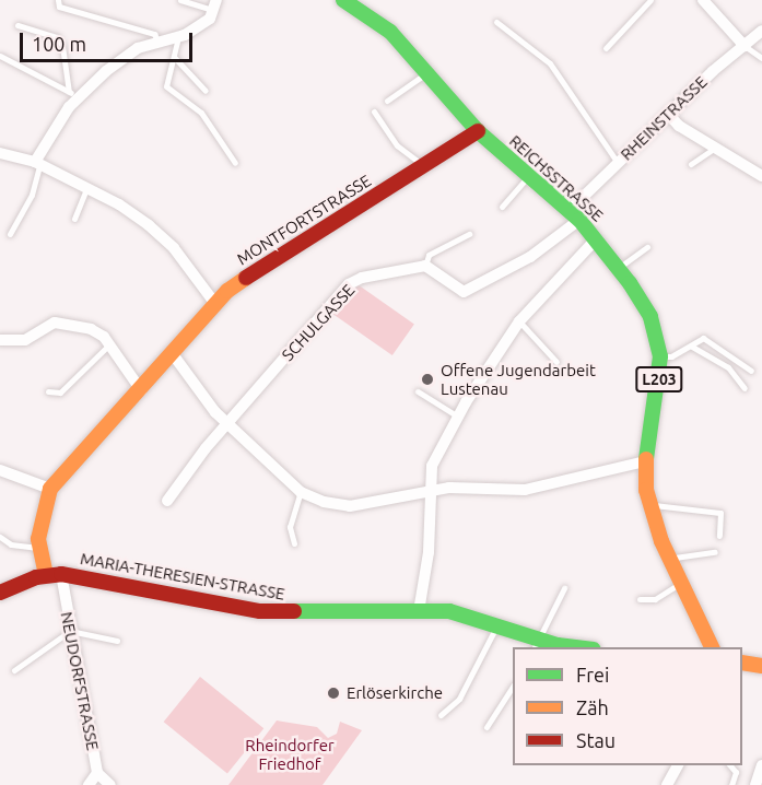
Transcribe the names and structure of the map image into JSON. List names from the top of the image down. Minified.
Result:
{"streets":{"street":["RHEINSTRASSE","REICHSSTRASSE","MONTFORTSTRASSE","SCHULGASSE","L203","MARIA-THERESIEN-STRASSE","NEUDORFSTRASSE"]},"crossings":[["RHEINSTRASSE","REICHSSTRASSE"],["REICHSSTRASSE","MONTFORTSTRASSE"],["MARIA-THERESIEN-STRASSE","NEUDORFSTRASSE"]],"parks":["Rheindorfer Friedhof"],"places":["Offene Jugendarbeit Lustenau","Erlöserkirche"],"legend":["Frei","Zäh","Stau"],"scale_bar":"100 m"}
